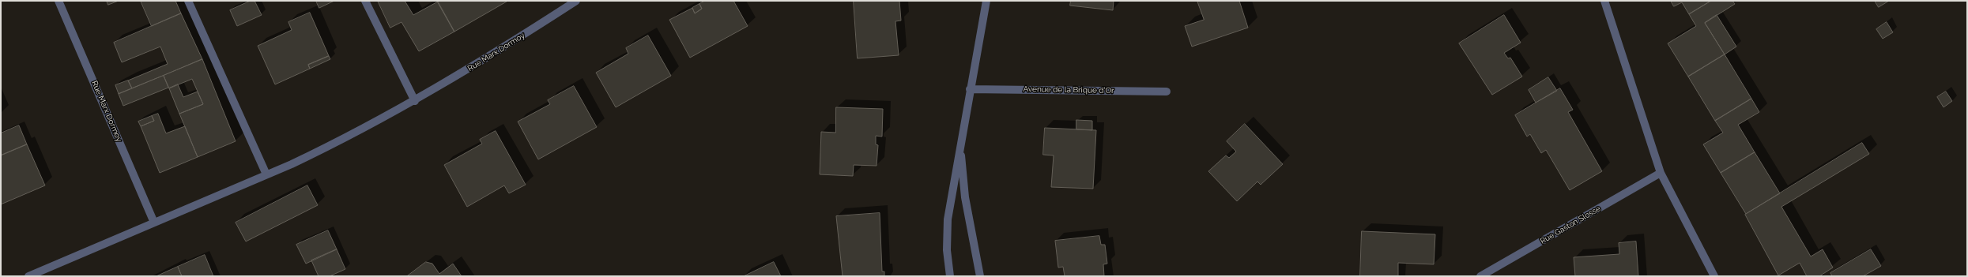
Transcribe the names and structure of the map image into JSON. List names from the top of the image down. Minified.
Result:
{"streets":{"street":["Rue Marx Dormoy","Avenue de la Brique d'Or","Rue Gaston Slosse"]}}
